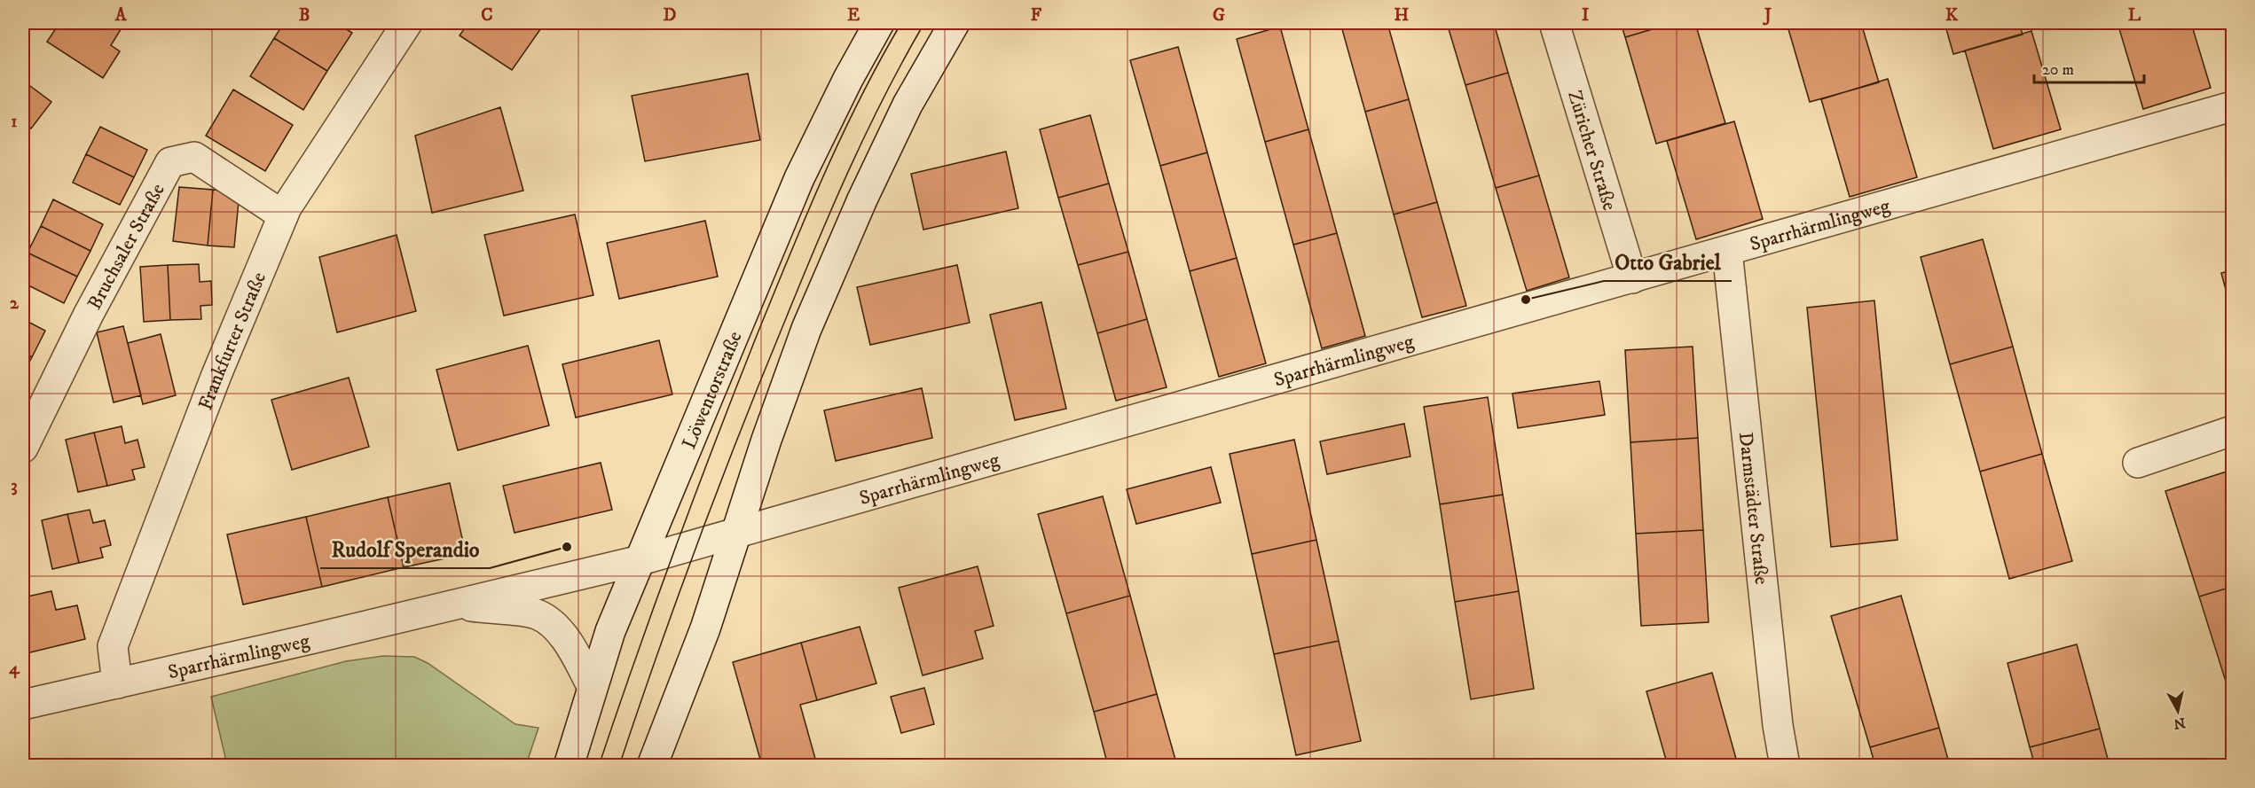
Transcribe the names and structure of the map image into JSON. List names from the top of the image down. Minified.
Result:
{"streets":{"street":["Züricher Straße","Sparrhärmlingweg","Bruchsaler Straße","Frankfurter Straße","Löwentorstraße","Darmstädter Straße"]},"crossings":[["Züricher Straße","Sparrhärmlingweg"],["Sparrhärmlingweg","Frankfurter Straße"],["Sparrhärmlingweg","Löwentorstraße"],["Sparrhärmlingweg","Darmstädter Straße"],["Bruchsaler Straße","Frankfurter Straße"]],"places":["Otto Gabriel","Rudolf Sperandio"],"scale_bar":"20 m","north":"bottom","grid":{"columns":["A","B","C","D","E","F","G","H","I","J","K","L"],"rows":["1","2","3","4"]}}
